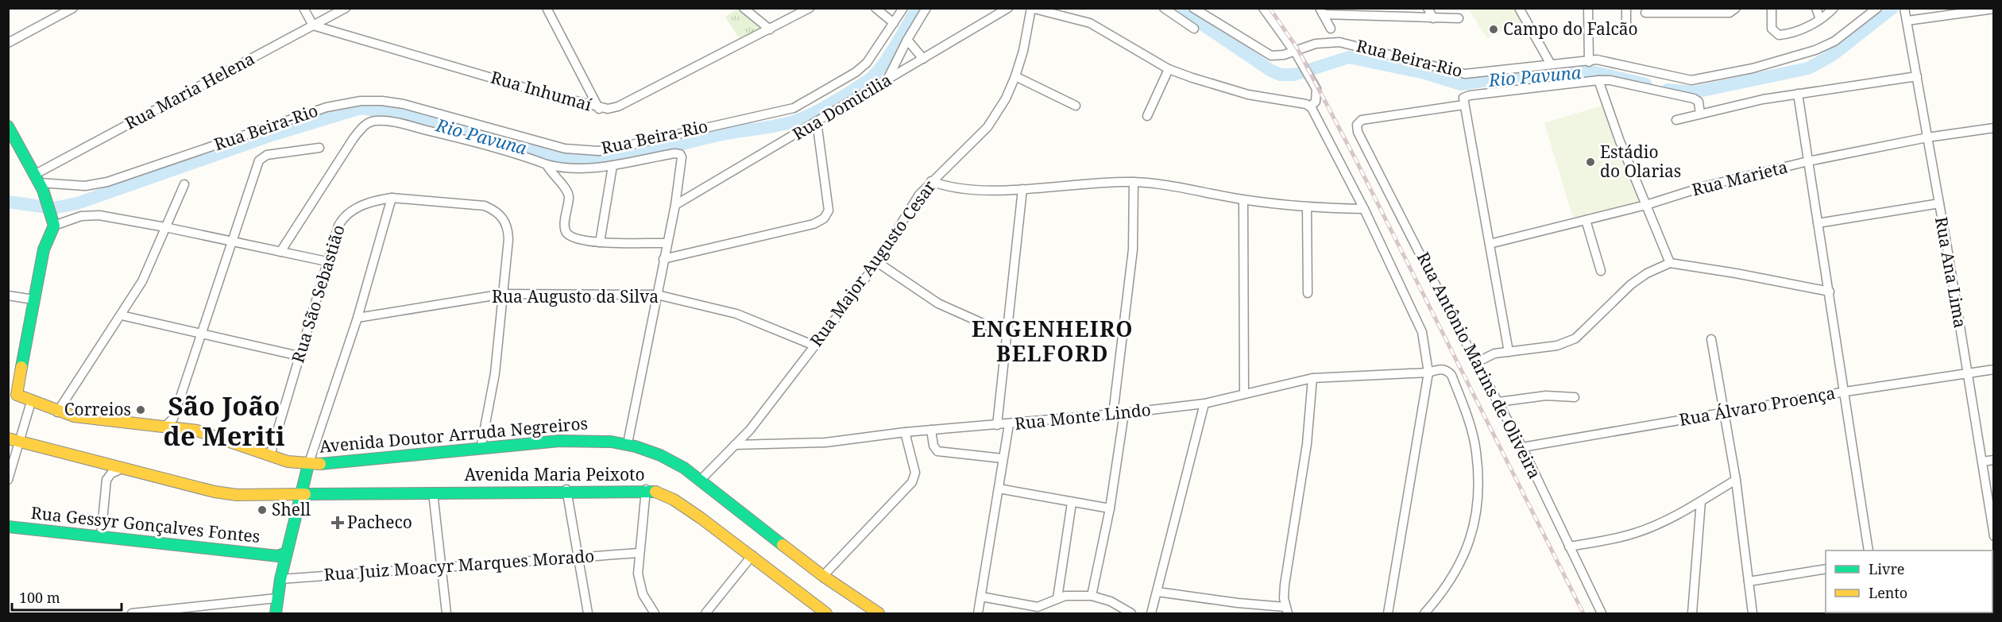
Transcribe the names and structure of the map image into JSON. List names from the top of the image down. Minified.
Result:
{"streets":{"main road":["Avenida Doutor Arruda Negreiros","Avenida Maria Peixoto","Rua Gessyr Gonçalves Fontes"],"street":["Rua Beira-Rio","Rua Maria Helena","Rua Inhumaí","Rua Domicilia","Rua Marieta","Rua Major Augusto Cesar","Rua Ana Lima","Rua São Sebastião","Rua Augusto da Silva","Rua Antônio Marins de Oliveira","Rua Álvaro Proença","Rua Monte Lindo","Rua Juiz Moacyr Marques Morado"]},"crossings":[["Rua Beira-Rio","Rua Maria Helena"],["Rua Maria Helena","Rua Inhumaí"],["Rua Marieta","Rua Ana Lima"],["Rua Major Augusto Cesar","Rua Augusto da Silva"],["Rua Major Augusto Cesar","Rua Monte Lindo"],["Rua Major Augusto Cesar","Avenida Doutor Arruda Negreiros"],["Rua Ana Lima","Rua Álvaro Proença"],["Rua São Sebastião","Rua Augusto da Silva"],["Rua São Sebastião","Avenida Doutor Arruda Negreiros"],["Rua Antônio Marins de Oliveira","Rua Álvaro Proença"]],"districts":["ENGENHEIRO BELFORD","São João de Meriti"],"water":["Rio Pavuna"],"places":{"other":["Campo do Falcão","Estádio do Olarias","Correios","Shell"],"health":["Pacheco"]},"legend":["Livre","Lento"],"scale_bar":"100 m"}
